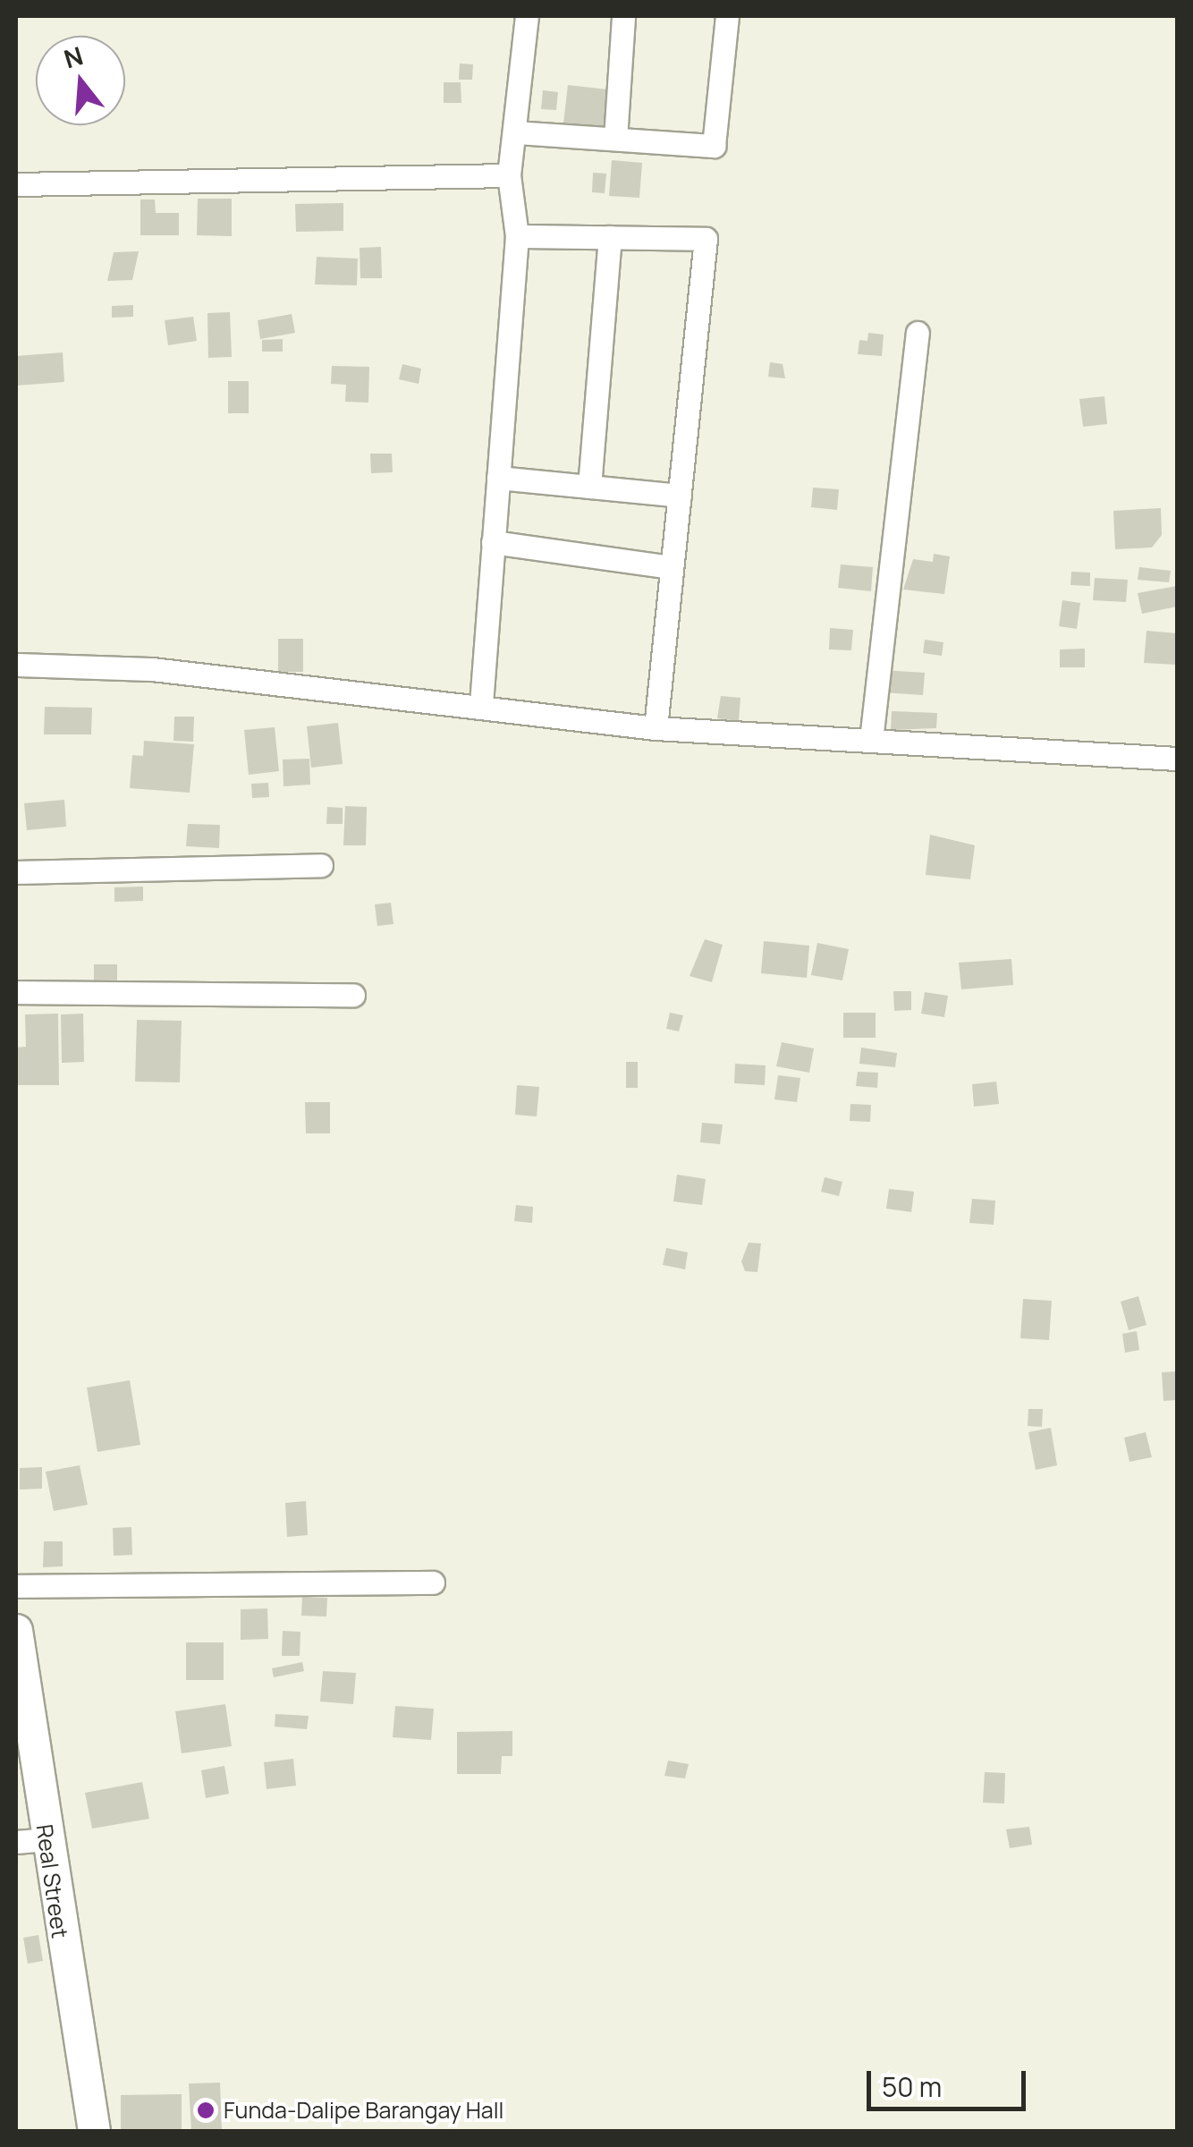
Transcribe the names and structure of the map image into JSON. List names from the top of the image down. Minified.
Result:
{"streets":{"main road":["Real Street"]},"places":["Funda-Dalipe Barangay Hall"],"scale_bar":"50 m","north":"top"}
